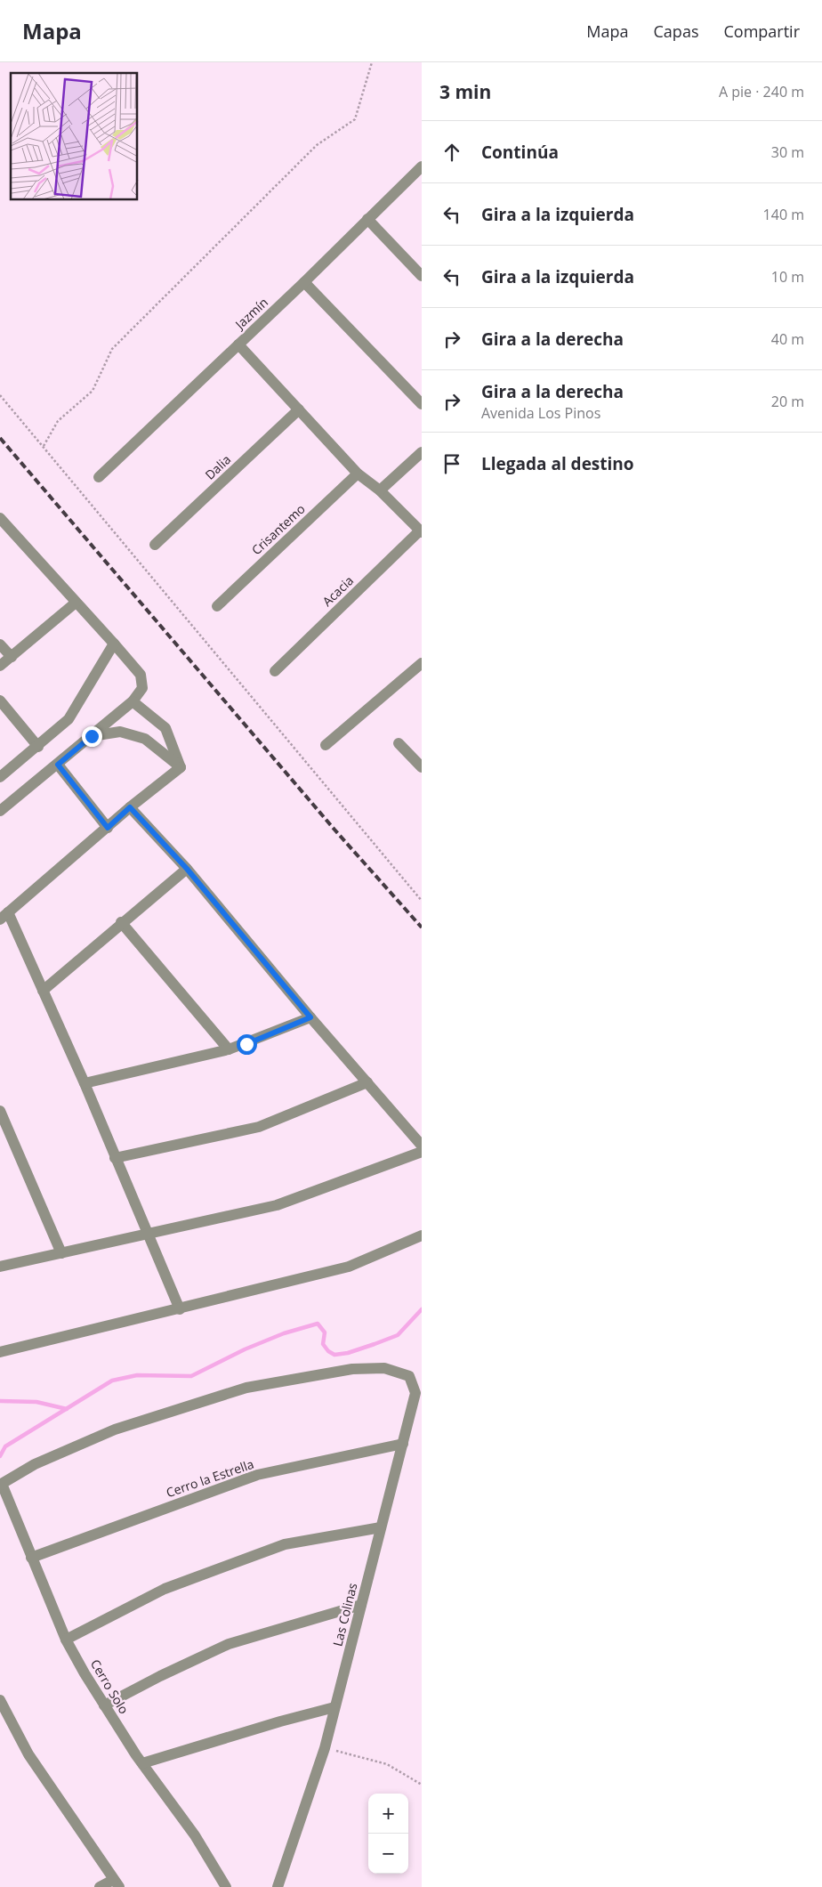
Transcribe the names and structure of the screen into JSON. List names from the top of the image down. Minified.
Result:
{"streets":{"street":["Jazmín","Dalia","Crisantemo","Acacia","Cerro la Estrella","Las Colinas","Cerro Solo"]},"crossings":[["Cerro la Estrella","Las Colinas"],["Cerro la Estrella","Cerro Solo"],["Las Colinas","Cerro Solo"]],"page":{"header":"Mapa","nav":["Mapa","Capas","Compartir"],"heading":["3 min","A pie · 240 m"],"list":[["Continúa","30 m"],["Gira a la izquierda","140 m"],["Gira a la izquierda","10 m"],["Gira a la derecha","40 m"],["Gira a la derecha","Avenida Los Pinos","20 m"],"Llegada al destino"],"map_buttons":["+","−"]}}
